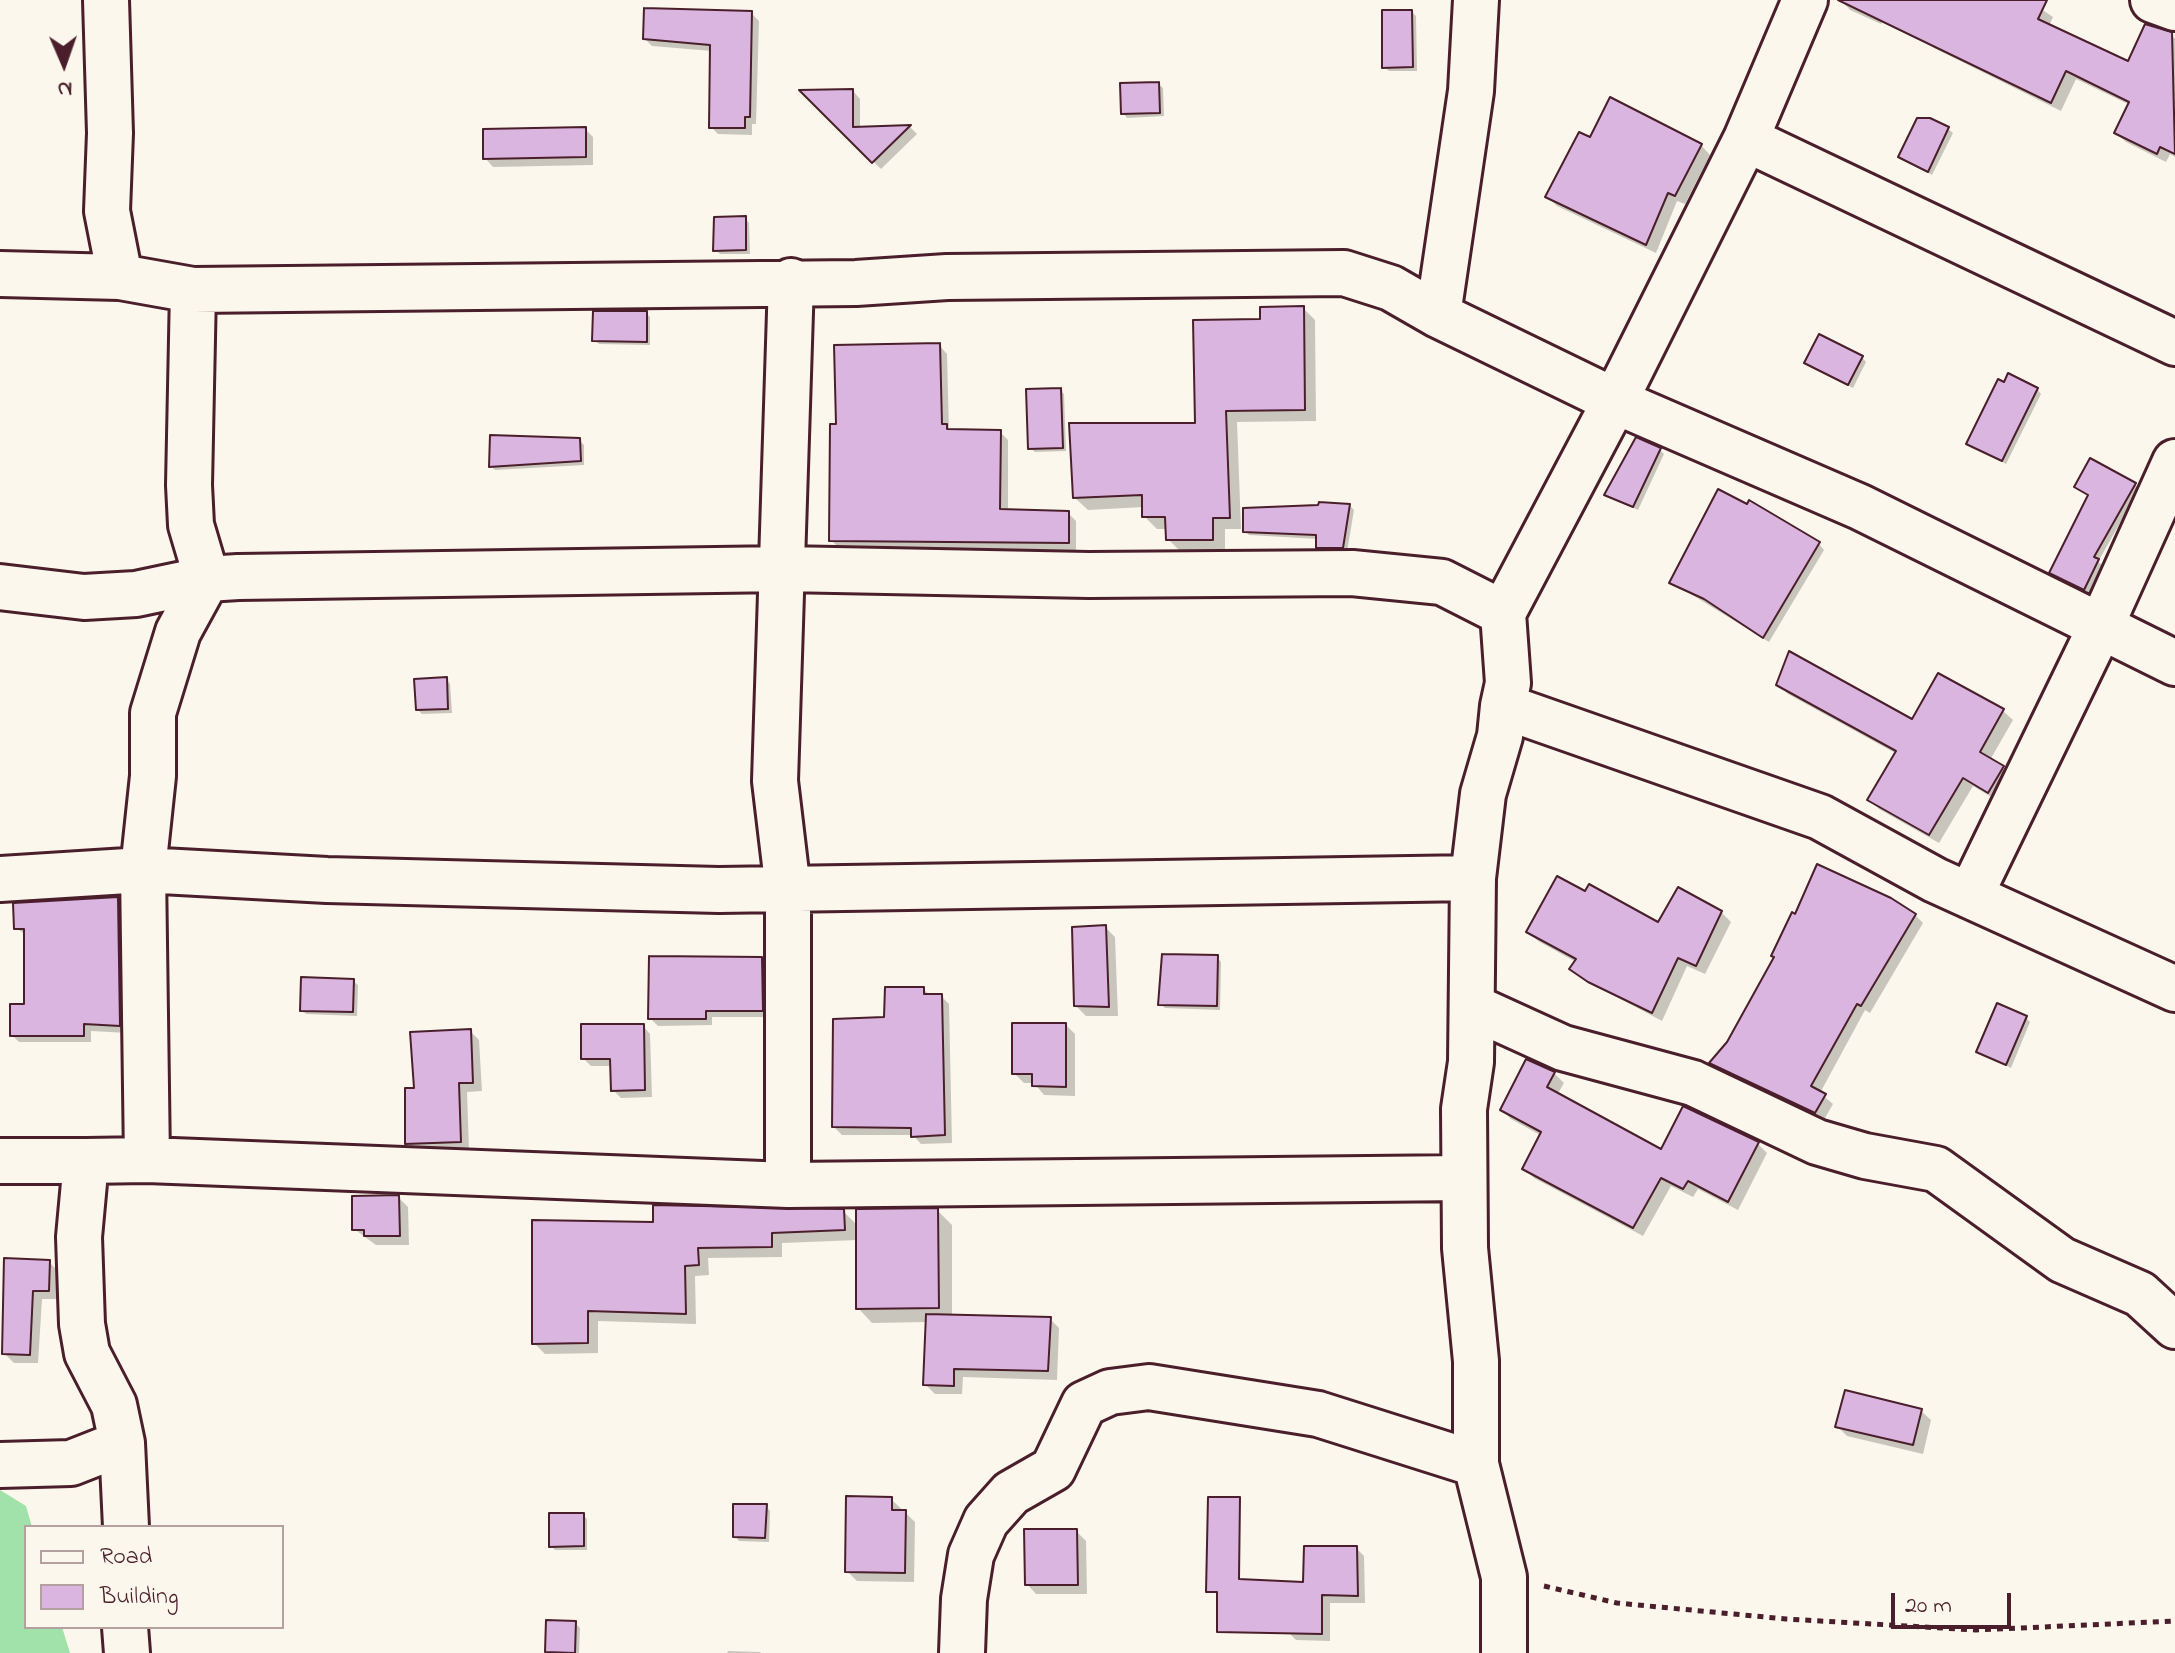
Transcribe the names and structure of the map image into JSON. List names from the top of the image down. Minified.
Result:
{"legend":["Road","Building"],"scale_bar":"20 m","north":"bottom"}
